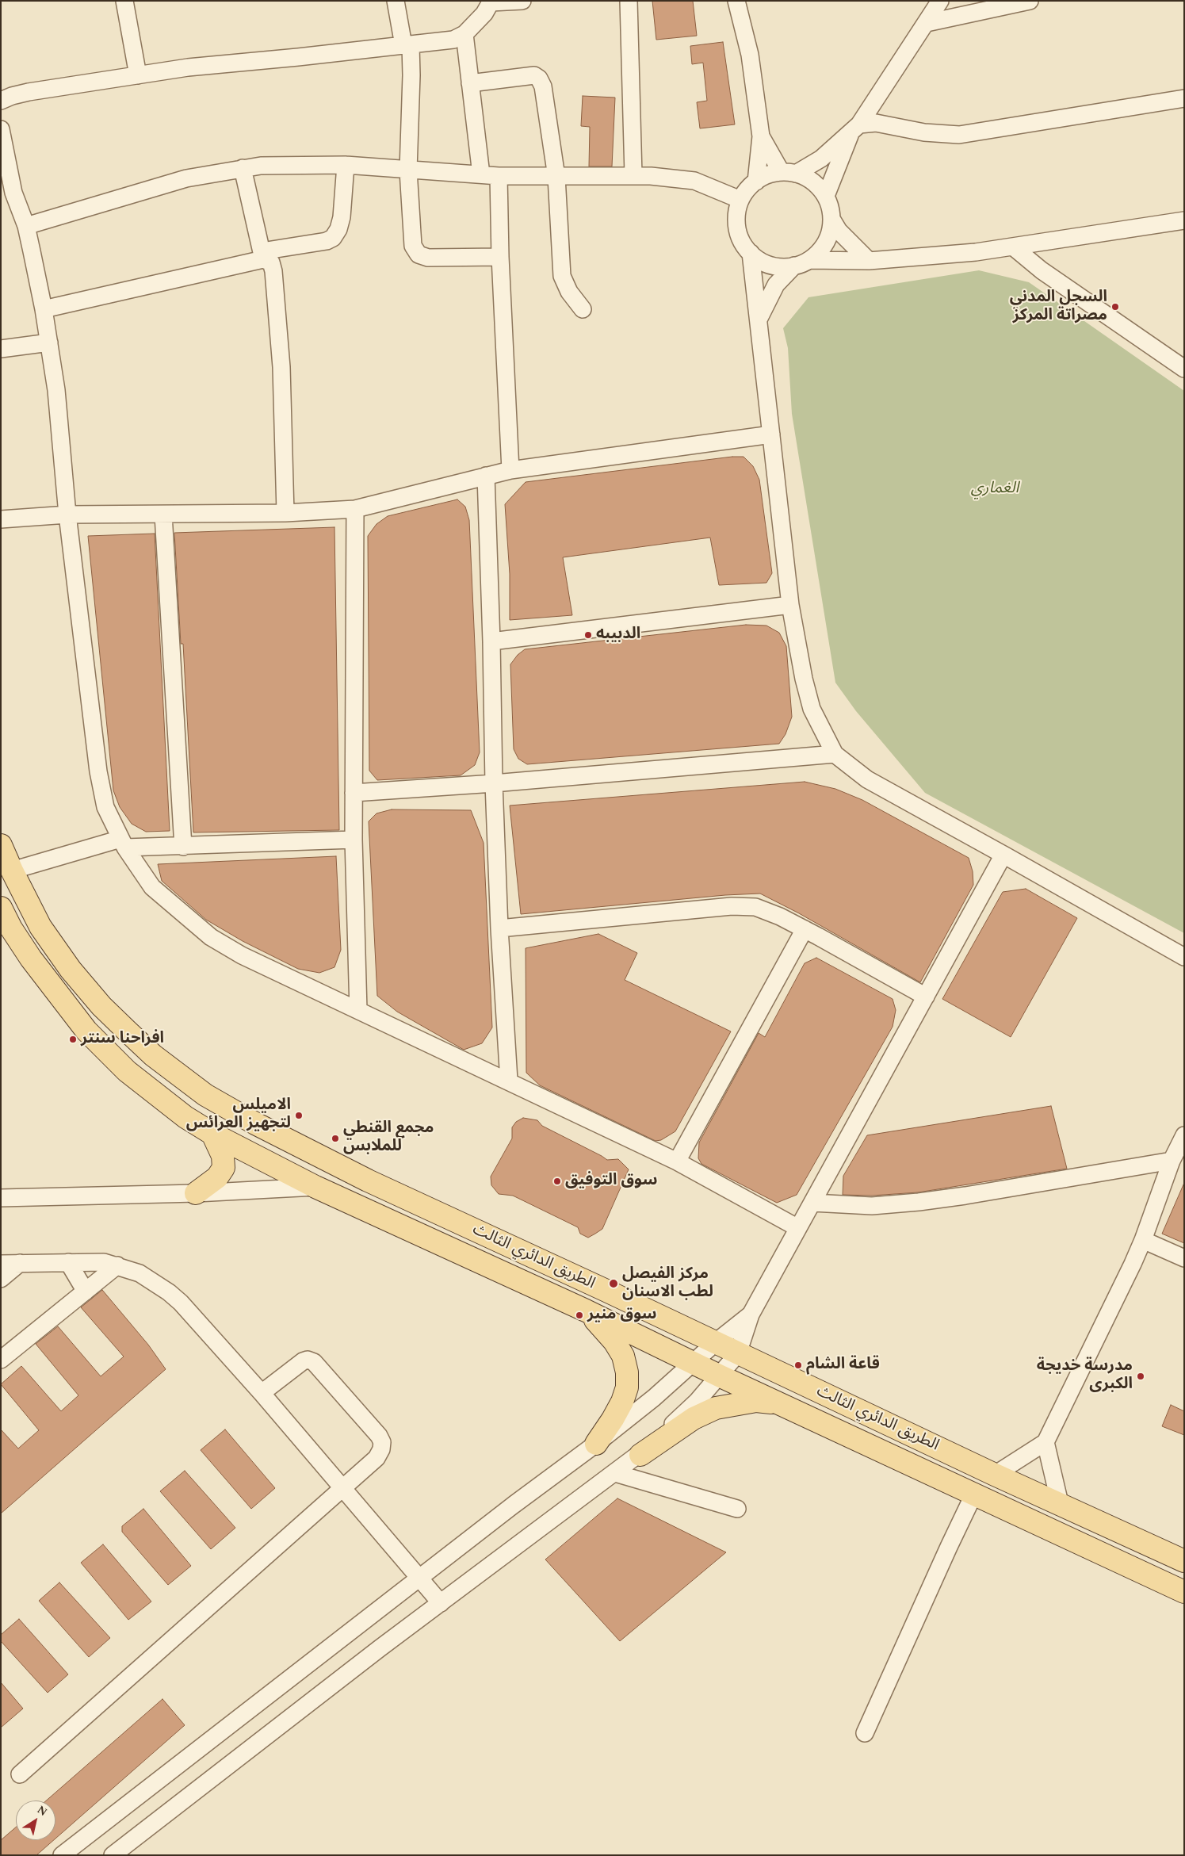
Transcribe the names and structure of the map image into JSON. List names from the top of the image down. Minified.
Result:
{"streets":{"main road":["الطريق الدائري الثالث"]},"parks":["الغماري"],"places":["السجل المدني مصراتة المركز","الدبيبه","افراحنا سنتر","الاميلس لتجهيز العرائس","مجمع القنطي للملابس","سوق التوفيق","مركز الفيصل لطب الاسنان","سوق منير","قاعة الشام","مدرسة خديجة الكبرى"],"north":"top right"}
